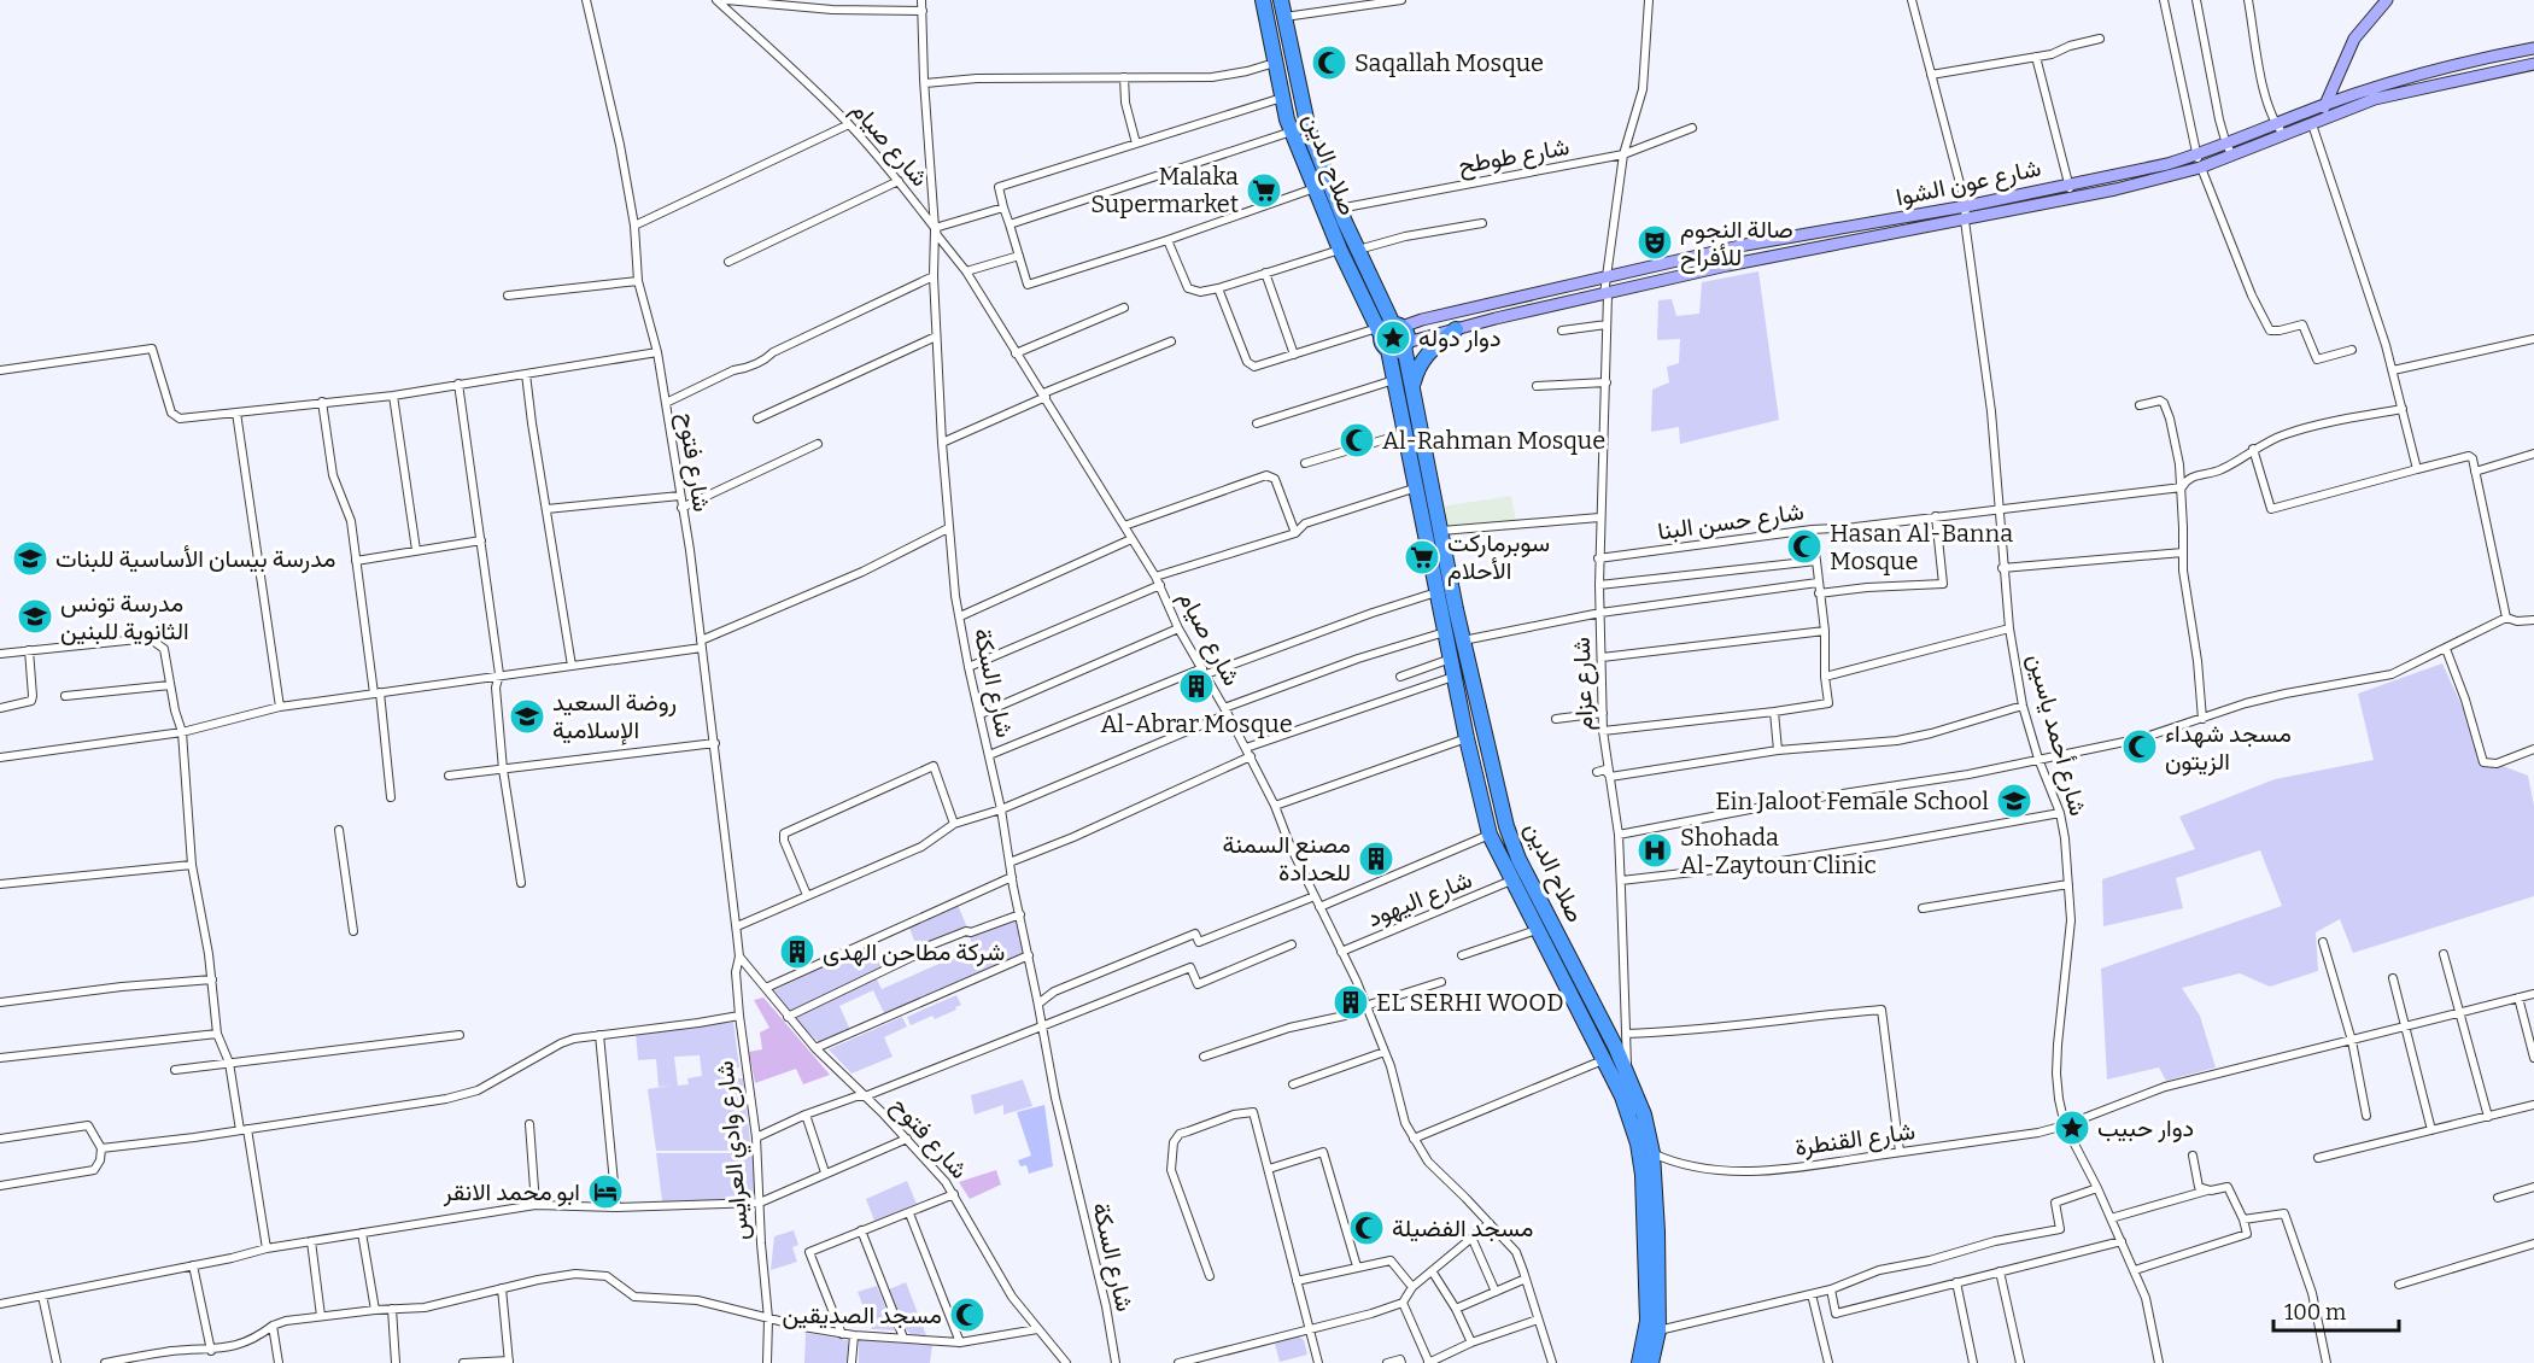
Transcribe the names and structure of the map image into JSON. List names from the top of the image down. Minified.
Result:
{"streets":{"highway":["صلاح الدين"],"main road":["شارع عون الشوا"],"street":["شارع صيام","شارع طوطح","شارع فتوح","شارع حسن البنا","شارع السكة","شارع عزام","شارع أحمد ياسين","شارع اليهود","شارع القنطرة","شارع وادي العرايس"]},"crossings":[["شارع صيام","شارع السكة"],["شارع صيام","شارع اليهود"],["شارع طوطح","صلاح الدين"],["شارع طوطح","شارع عزام"],["صلاح الدين","شارع عون الشوا"],["صلاح الدين","شارع عزام"],["صلاح الدين","شارع اليهود"],["صلاح الدين","شارع القنطرة"],["شارع عون الشوا","شارع عزام"],["شارع عون الشوا","شارع أحمد ياسين"],["شارع فتوح","شارع وادي العرايس"],["شارع حسن البنا","شارع عزام"],["شارع حسن البنا","شارع أحمد ياسين"],["شارع أحمد ياسين","شارع القنطرة"]],"places":{"mosque":["Saqallah Mosque","Al-Rahman Mosque","Hasan Al-Banna Mosque","مسجد شهداء الزيتون","مسجد الفضيلة","مسجد الصديقين"],"supermarket":["Malaka Supermarket","سوبرماركت الأحلام"],"theatre":["صالة النجوم للأفراح"],"place":["دوار دوله","دوار حبيب"],"school or university":["مدرسة بيسان الأساسية للبنات","مدرسة تونس الثانوية للبنين","روضة السعيد الإسلامية","Ein Jaloot Female School"],"building":["Al-Abrar Mosque","مصنع السمنة للحدادة","شركة مطاحن الهدى","EL SERHI WOOD"],"hospital":["Shohada Al-Zaytoun Clinic"],"hotel":["ابو محمد الانقر"]},"scale_bar":"100 m"}
